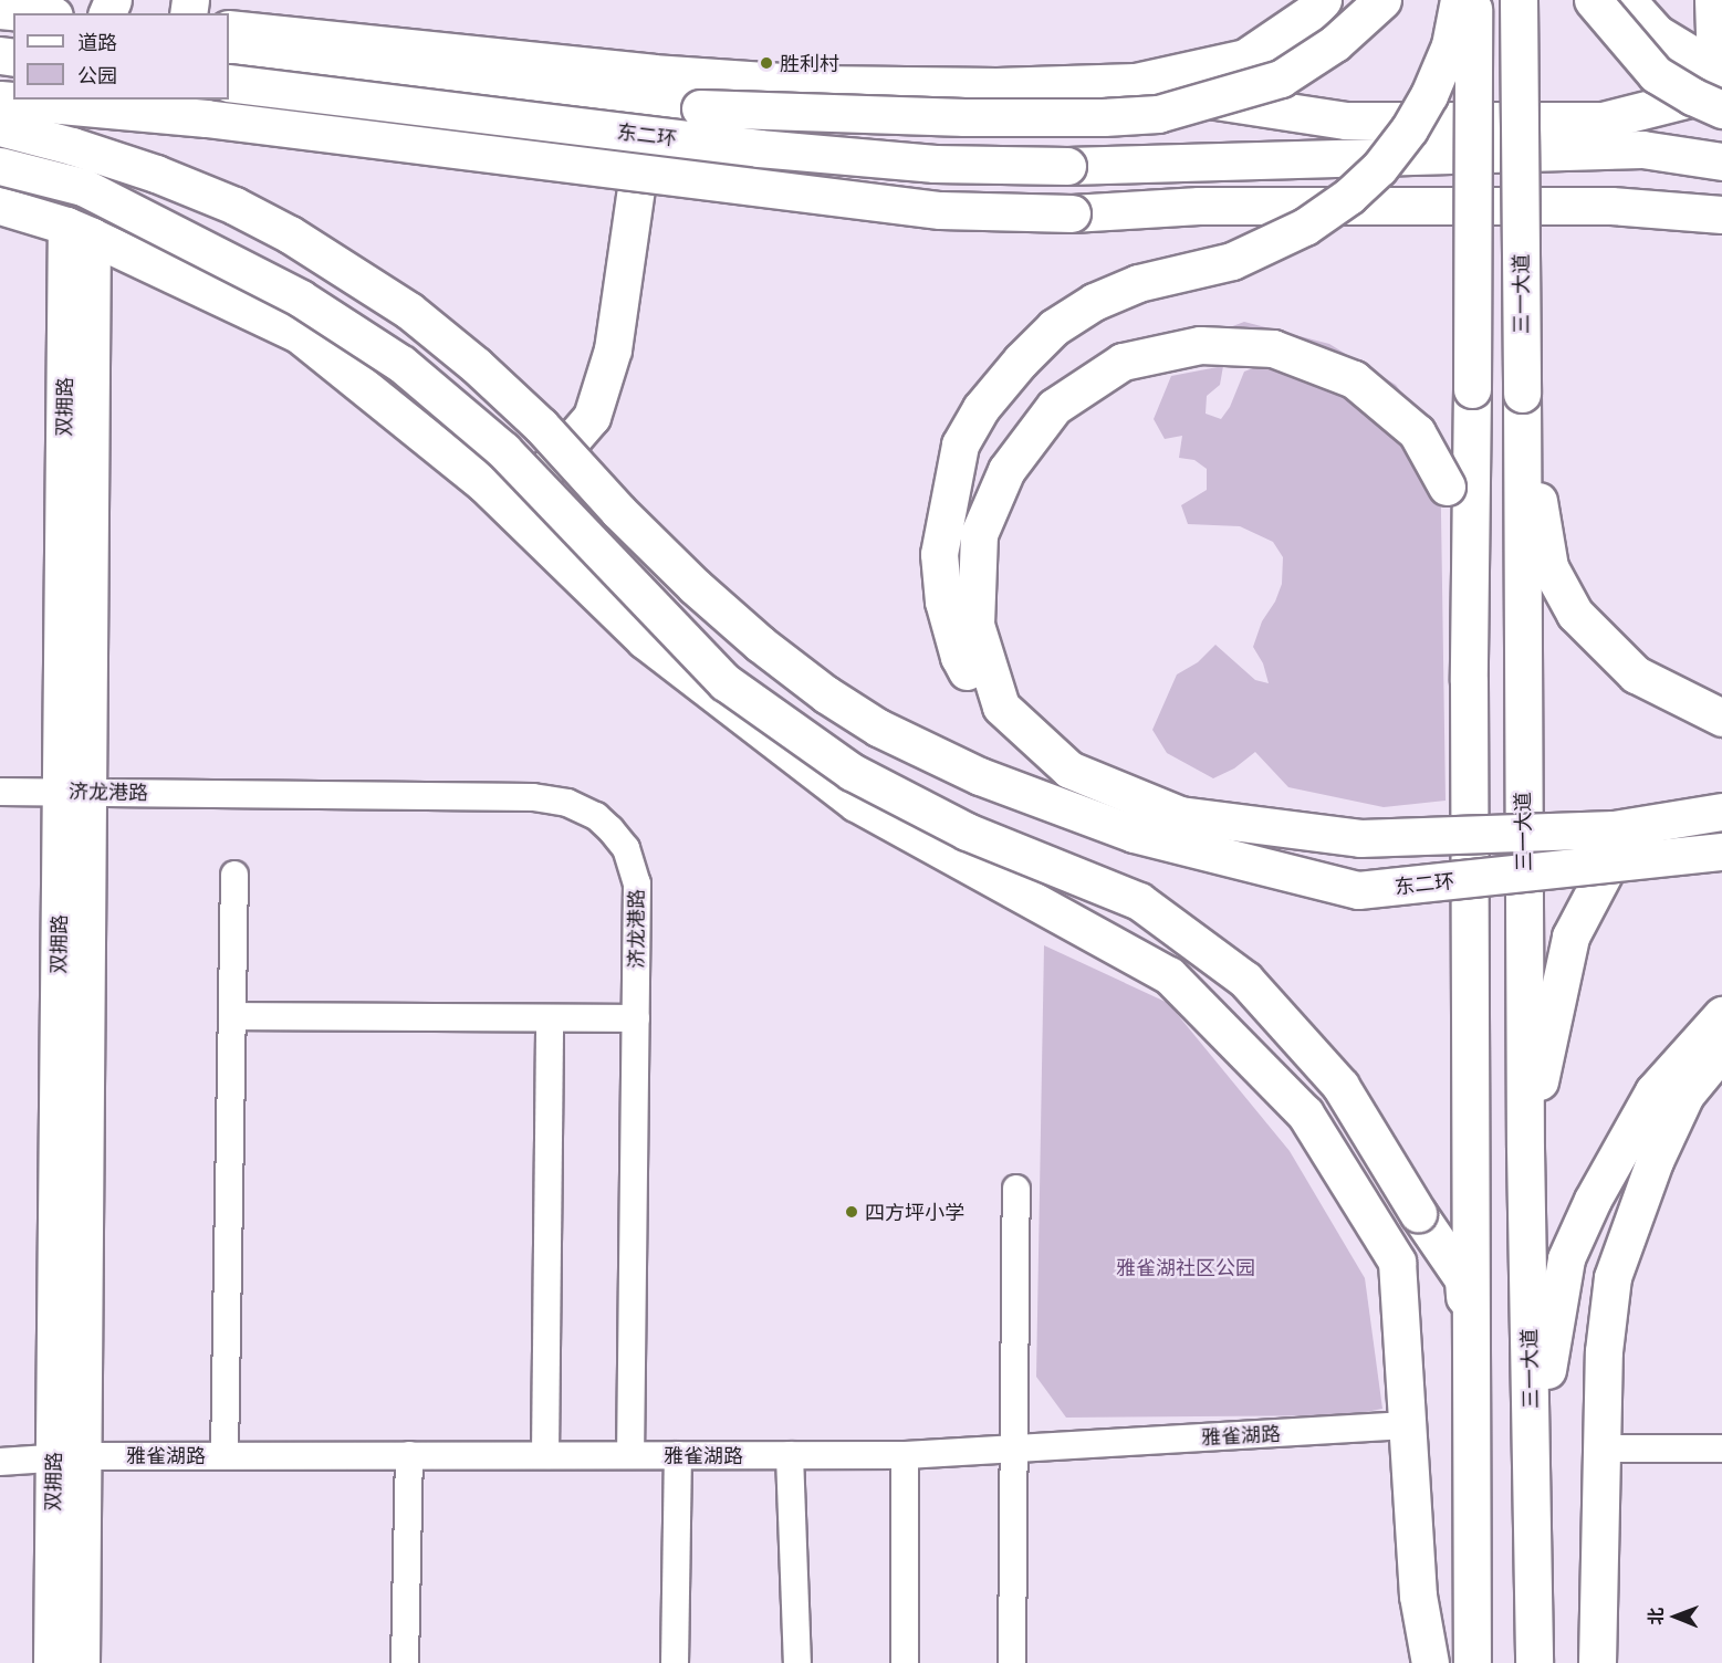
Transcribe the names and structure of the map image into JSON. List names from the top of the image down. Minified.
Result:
{"streets":{"main road":["东二环","三一大道","双拥路"],"street":["济龙港路","雅雀湖路"]},"crossings":[["双拥路","济龙港路"],["双拥路","雅雀湖路"],["济龙港路","雅雀湖路"]],"parks":["雅雀湖社区公园"],"places":["胜利村","四方坪小学"],"legend":["道路","公园"],"north":"left"}
